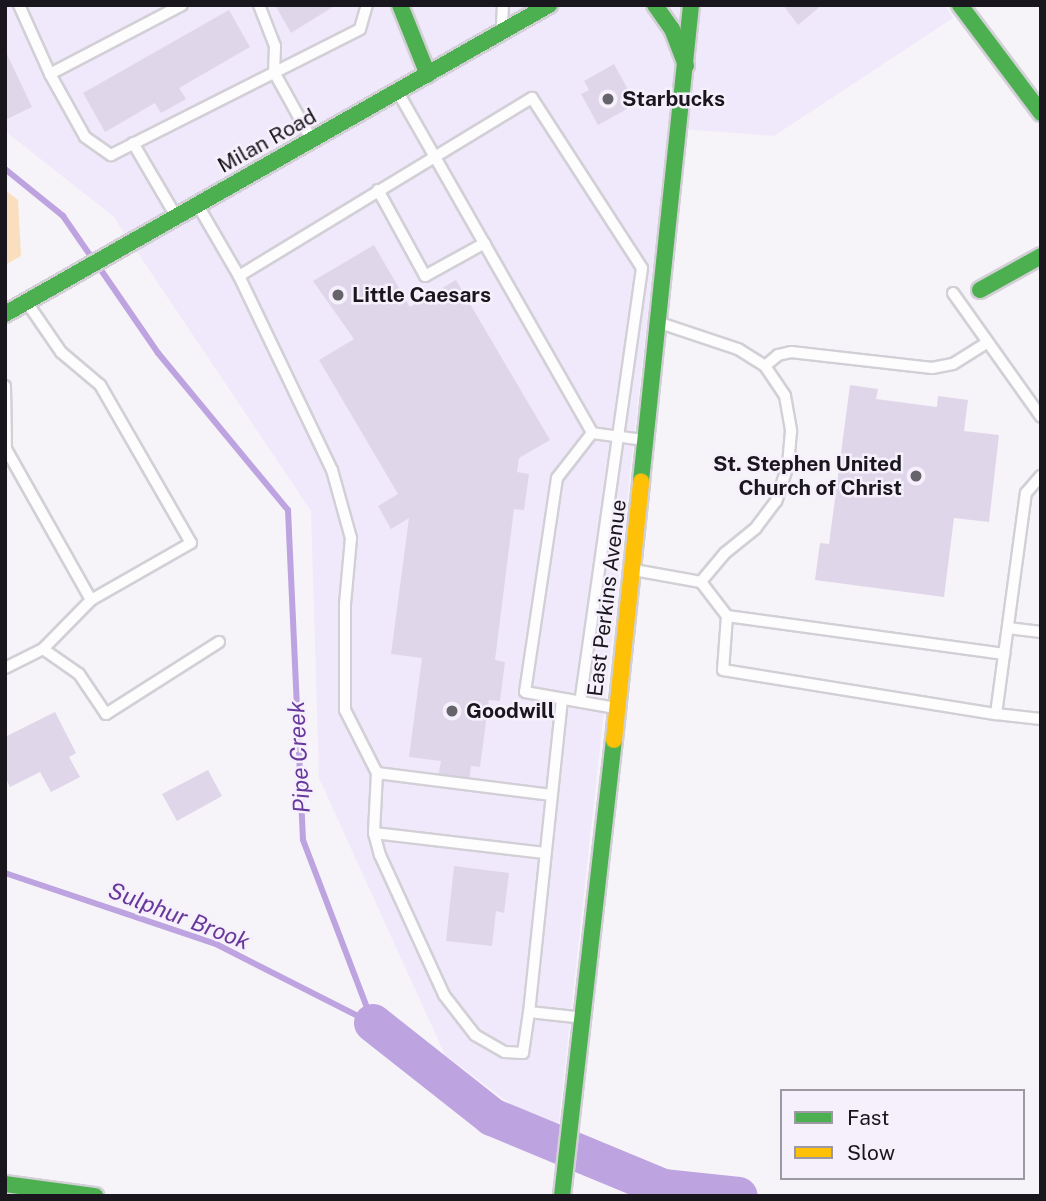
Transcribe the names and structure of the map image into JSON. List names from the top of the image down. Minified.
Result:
{"streets":{"main road":["Milan Road","East Perkins Avenue"]},"water":["Pipe Creek","Sulphur Brook"],"places":["Starbucks","Little Caesars","St. Stephen United Church of Christ","Goodwill"],"legend":["Fast","Slow"]}
